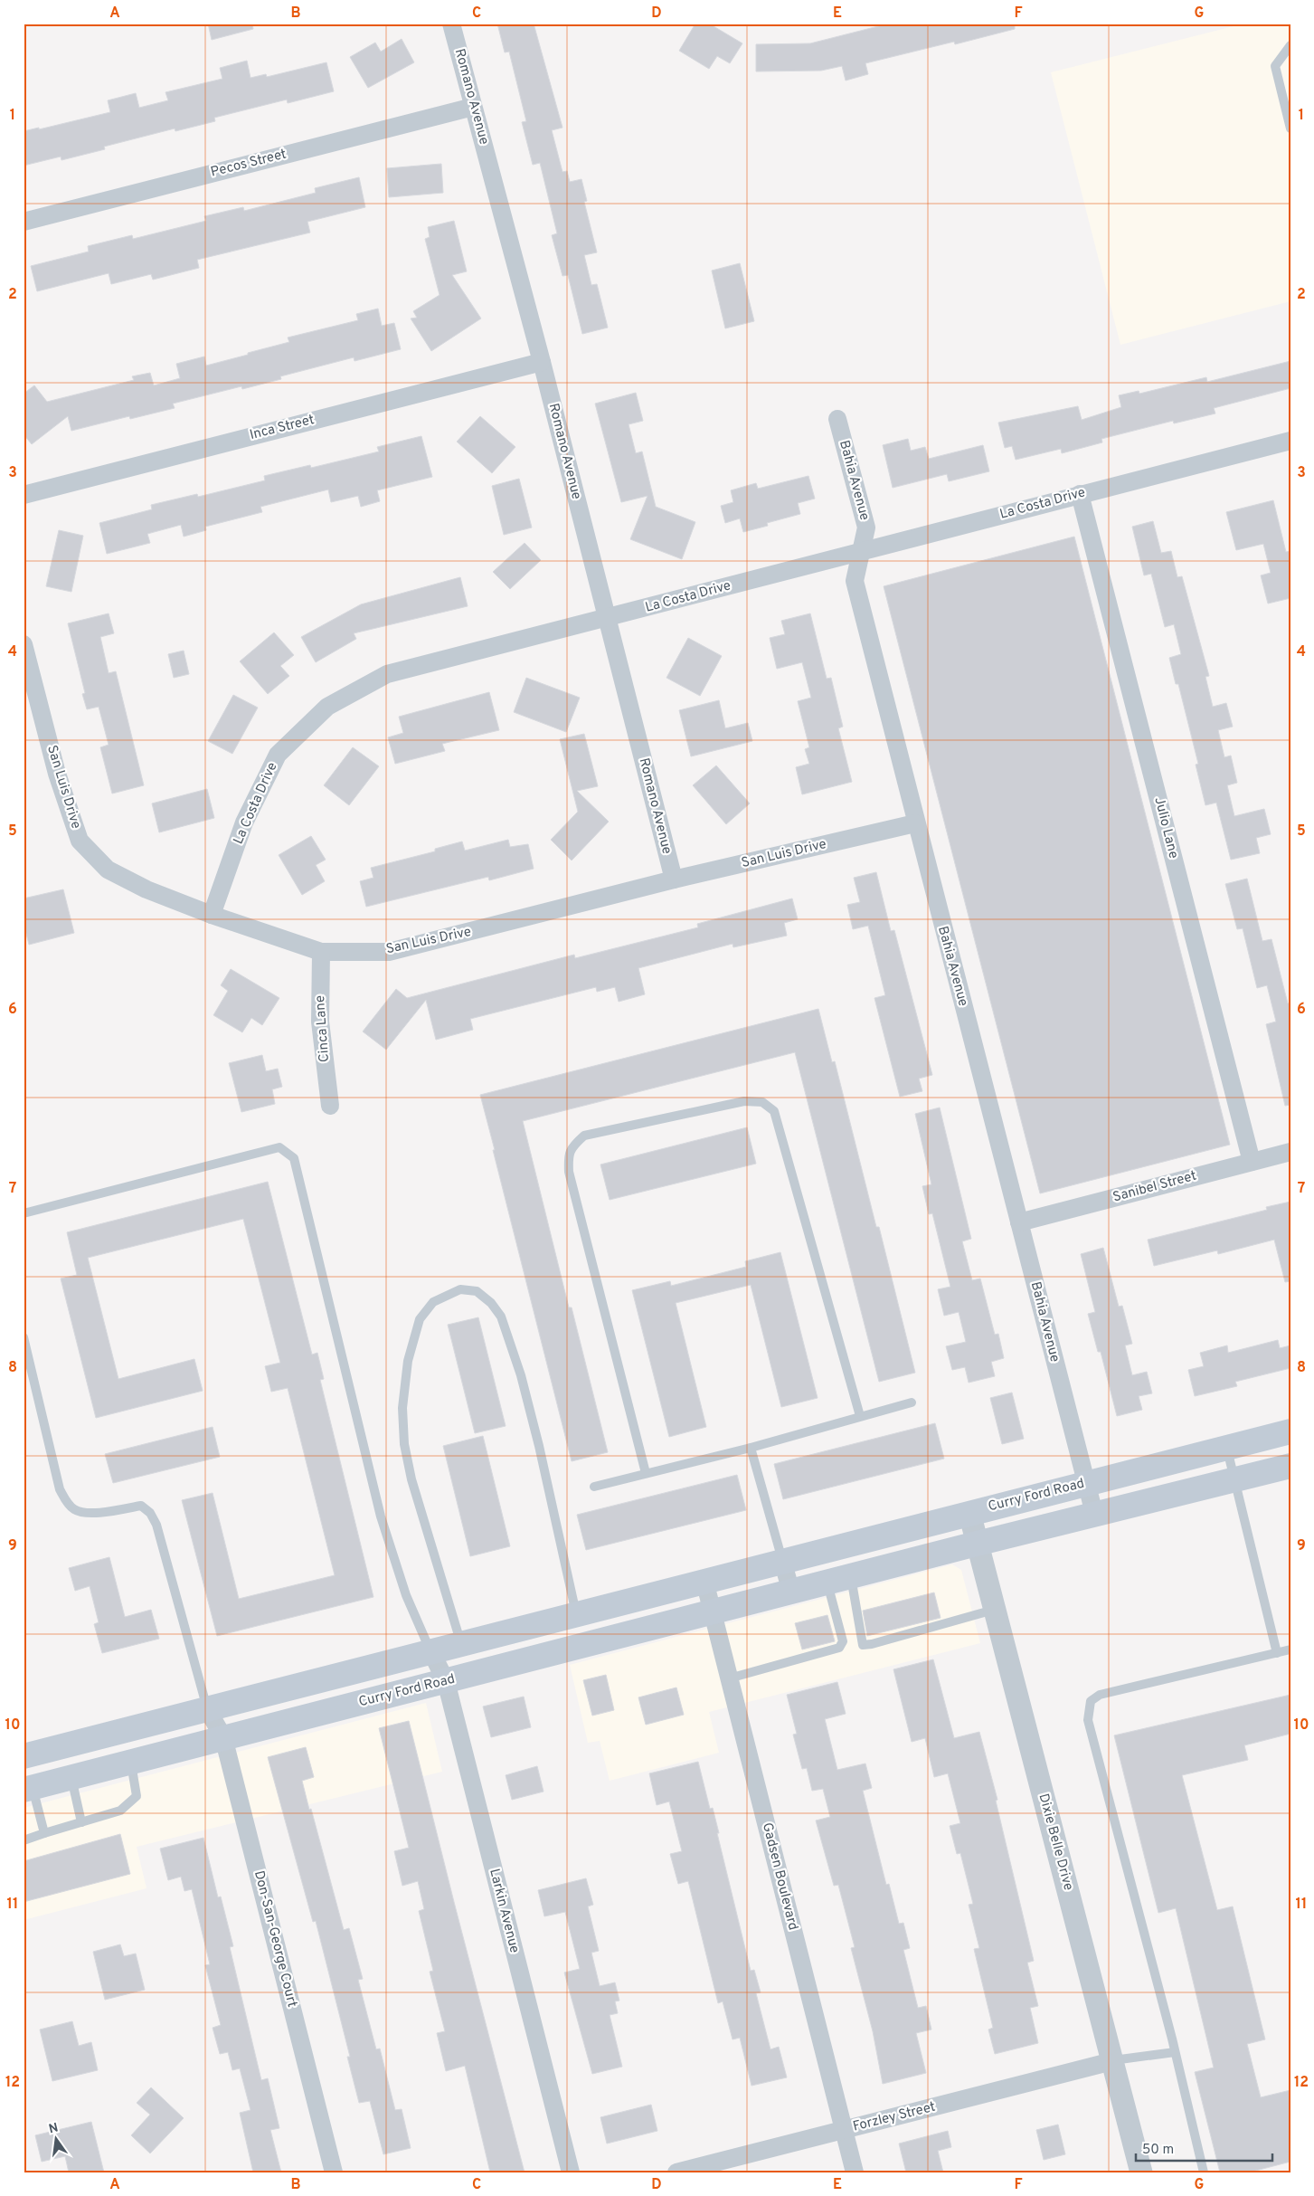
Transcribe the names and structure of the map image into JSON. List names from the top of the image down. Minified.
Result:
{"streets":{"main road":["Curry Ford Road"],"street":["Romano Avenue","Pecos Street","Inca Street","Bahia Avenue","La Costa Drive","San Luis Drive","Julio Lane","Cinca Lane","Sanibel Street","Dixie Belle Drive","Gadsen Boulevard","Larkin Avenue","Don-San-George Court","Forzley Street"]},"crossings":[["Romano Avenue","Pecos Street"],["Romano Avenue","Inca Street"],["Romano Avenue","La Costa Drive"],["Romano Avenue","San Luis Drive"],["Bahia Avenue","La Costa Drive"],["Bahia Avenue","San Luis Drive"],["Bahia Avenue","Sanibel Street"],["Bahia Avenue","Curry Ford Road"],["La Costa Drive","San Luis Drive"],["La Costa Drive","Julio Lane"],["San Luis Drive","Cinca Lane"],["Julio Lane","Sanibel Street"],["Curry Ford Road","Dixie Belle Drive"],["Curry Ford Road","Gadsen Boulevard"],["Curry Ford Road","Larkin Avenue"],["Curry Ford Road","Don-San-George Court"],["Dixie Belle Drive","Forzley Street"],["Gadsen Boulevard","Forzley Street"]],"scale_bar":"50 m","north":"top","grid":{"columns":["A","B","C","D","E","F","G"],"rows":["1","2","3","4","5","6","7","8","9","10","11","12"]}}
